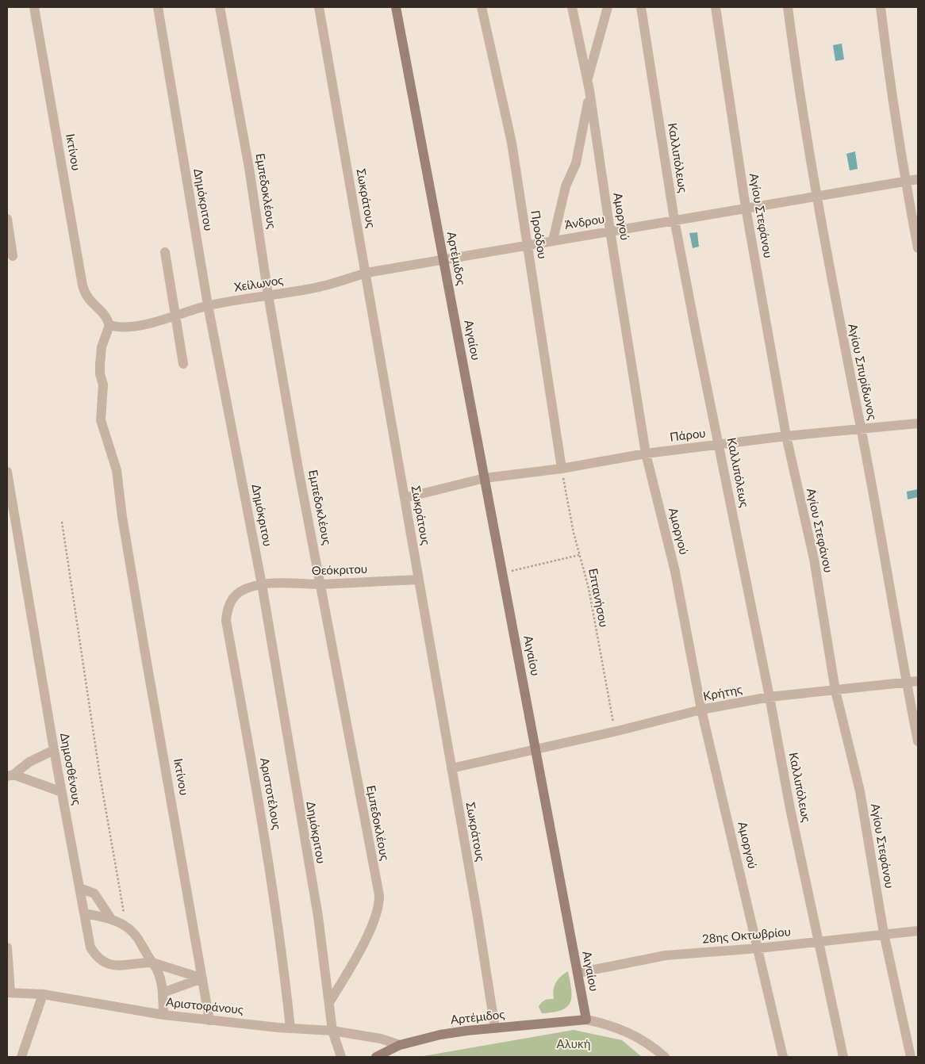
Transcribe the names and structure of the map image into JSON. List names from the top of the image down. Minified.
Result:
{"streets":{"main road":["Αρτέμιδος","Αιγαίου"],"street":["Ικτίνου","Καλλιπόλεως","Εμπεδοκλέους","Σωκράτους","Δημόκριτου","Αγίου Στεφάνου","Αμοργού","Άνδρου","Προόδου","Χείλωνος","Αγίου Σπυρίδωνος","Πάρου","Θεόκριτου","Κρήτης","Δημοσθένους","Αριστοτέλους","28ης Οκτωβρίου","Αριστοφάνους"],"path":["Επτανήσου"]},"crossings":[["Ικτίνου","Χείλωνος"],["Ικτίνου","Αριστοφάνους"],["Καλλιπόλεως","Άνδρου"],["Καλλιπόλεως","Πάρου"],["Καλλιπόλεως","Κρήτης"],["Καλλιπόλεως","28ης Οκτωβρίου"],["Εμπεδοκλέους","Δημόκριτου"],["Εμπεδοκλέους","Χείλωνος"],["Εμπεδοκλέους","Θεόκριτου"],["Σωκράτους","Αρτέμιδος"],["Σωκράτους","Χείλωνος"],["Σωκράτους","Πάρου"],["Σωκράτους","Θεόκριτου"],["Σωκράτους","Κρήτης"],["Δημόκριτου","Χείλωνος"],["Δημόκριτου","Θεόκριτου"],["Δημόκριτου","Αριστοτέλους"],["Δημόκριτου","Αριστοφάνους"],["Αγίου Στεφάνου","Άνδρου"],["Αγίου Στεφάνου","Πάρου"],["Αγίου Στεφάνου","Κρήτης"],["Αγίου Στεφάνου","28ης Οκτωβρίου"],["Αμοργού","Άνδρου"],["Αμοργού","Πάρου"],["Αμοργού","Κρήτης"],["Αμοργού","28ης Οκτωβρίου"],["Άνδρου","Προόδου"],["Άνδρου","Αρτέμιδος"],["Άνδρου","Χείλωνος"],["Άνδρου","Αγίου Σπυρίδωνος"],["Προόδου","Πάρου"],["Προόδου","Επτανήσου"],["Αρτέμιδος","Χείλωνος"],["Αρτέμιδος","Αιγαίου"],["Αρτέμιδος","Αριστοφάνους"],["Αιγαίου","Πάρου"],["Αιγαίου","Κρήτης"],["Αιγαίου","28ης Οκτωβρίου"],["Αγίου Σπυρίδωνος","Πάρου"],["Αγίου Σπυρίδωνος","Κρήτης"],["Πάρου","Επτανήσου"],["Θεόκριτου","Αριστοτέλους"],["Επτανήσου","Κρήτης"],["Αριστοτέλους","Αριστοφάνους"]],"parks":["Αλυκή"]}
